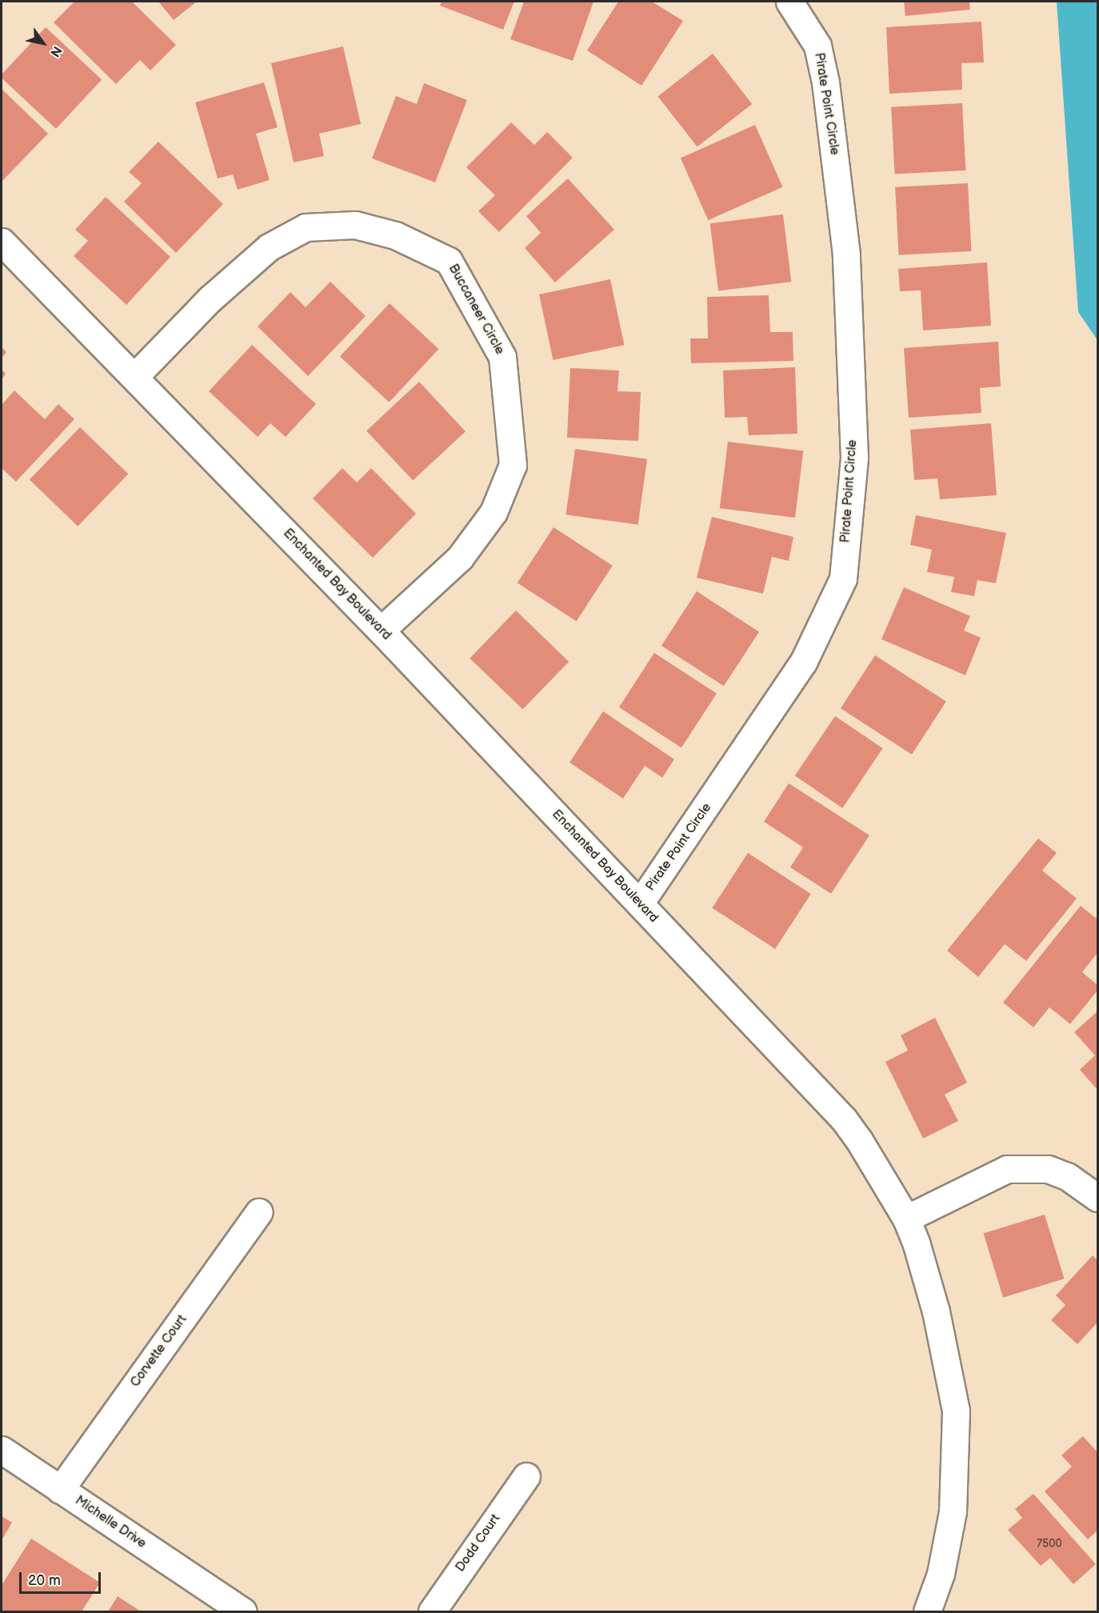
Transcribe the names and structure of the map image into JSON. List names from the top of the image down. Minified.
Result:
{"streets":{"street":["Pirate Point Circle","Buccaneer Circle","Enchanted Bay Boulevard","Corvette Court","Michelle Drive","Dodd Court"]},"crossings":[["Pirate Point Circle","Enchanted Bay Boulevard"],["Buccaneer Circle","Enchanted Bay Boulevard"],["Corvette Court","Michelle Drive"]],"house_numbers":["7500"],"scale_bar":"20 m","north":"bottom right"}
